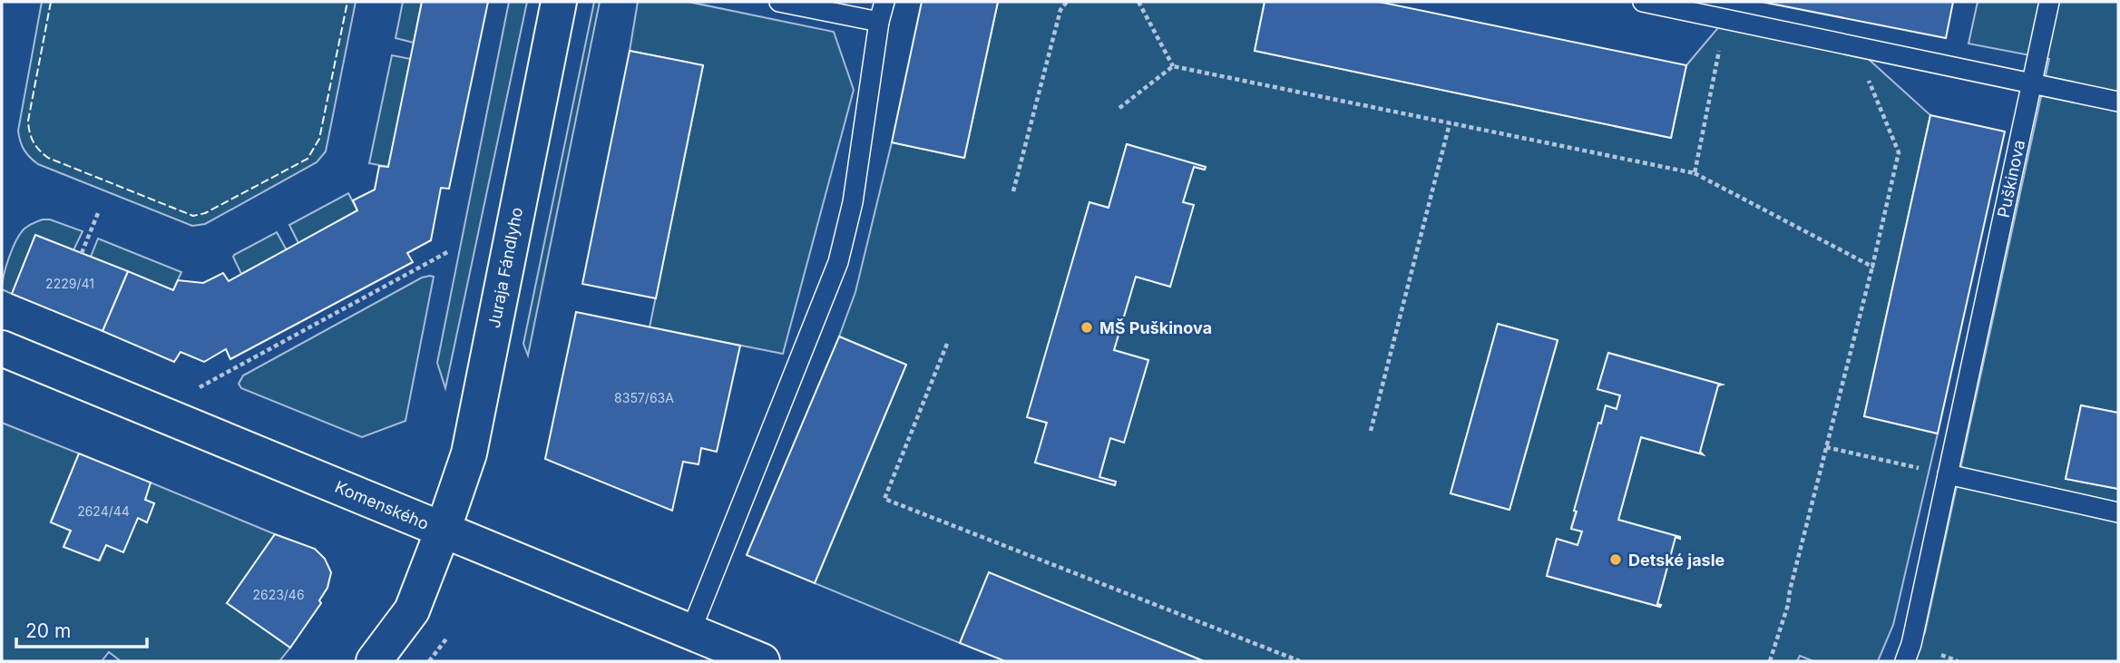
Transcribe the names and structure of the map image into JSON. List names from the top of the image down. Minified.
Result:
{"streets":{"street":["Juraja Fándlyho","Komenského"],"lane":["Puškinova"]},"crossings":[["Juraja Fándlyho","Komenského"]],"places":["MŠ Puškinova","Detské jasle"],"house_numbers":["2229/41","8357/63A","2624/44","2623/46"],"scale_bar":"20 m"}
